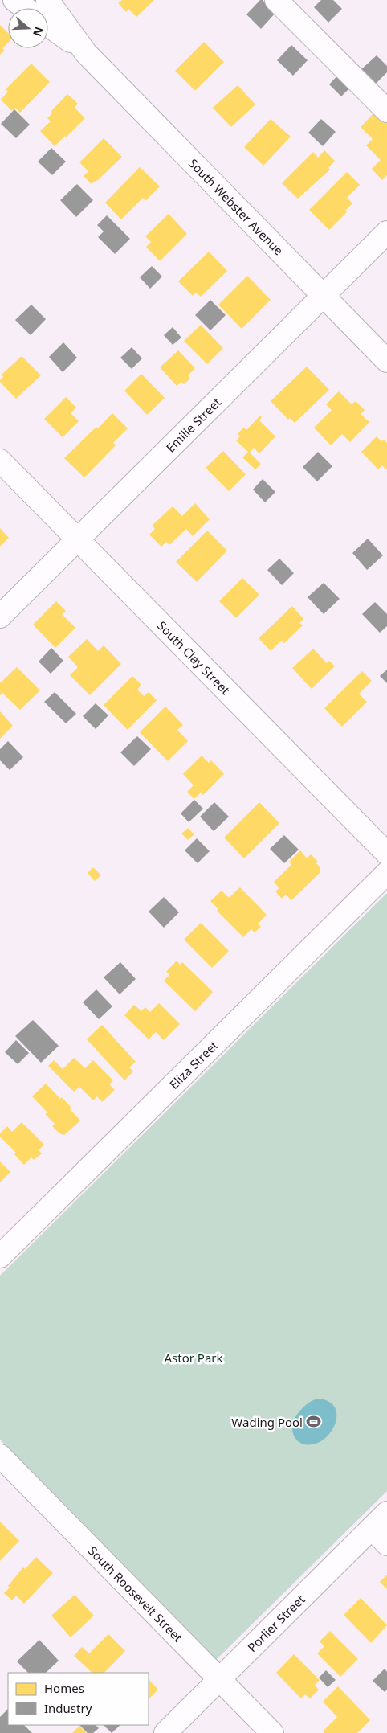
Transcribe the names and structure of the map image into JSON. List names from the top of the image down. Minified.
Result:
{"streets":{"street":["South Webster Avenue","Emilie Street","South Clay Street","Eliza Street","South Roosevelt Street","Porlier Street"]},"crossings":[["South Webster Avenue","Emilie Street"],["Emilie Street","South Clay Street"],["South Roosevelt Street","Porlier Street"]],"parks":["Astor Park"],"places":{"sports":["Wading Pool"]},"legend":["Homes","Industry"],"north":"right"}
